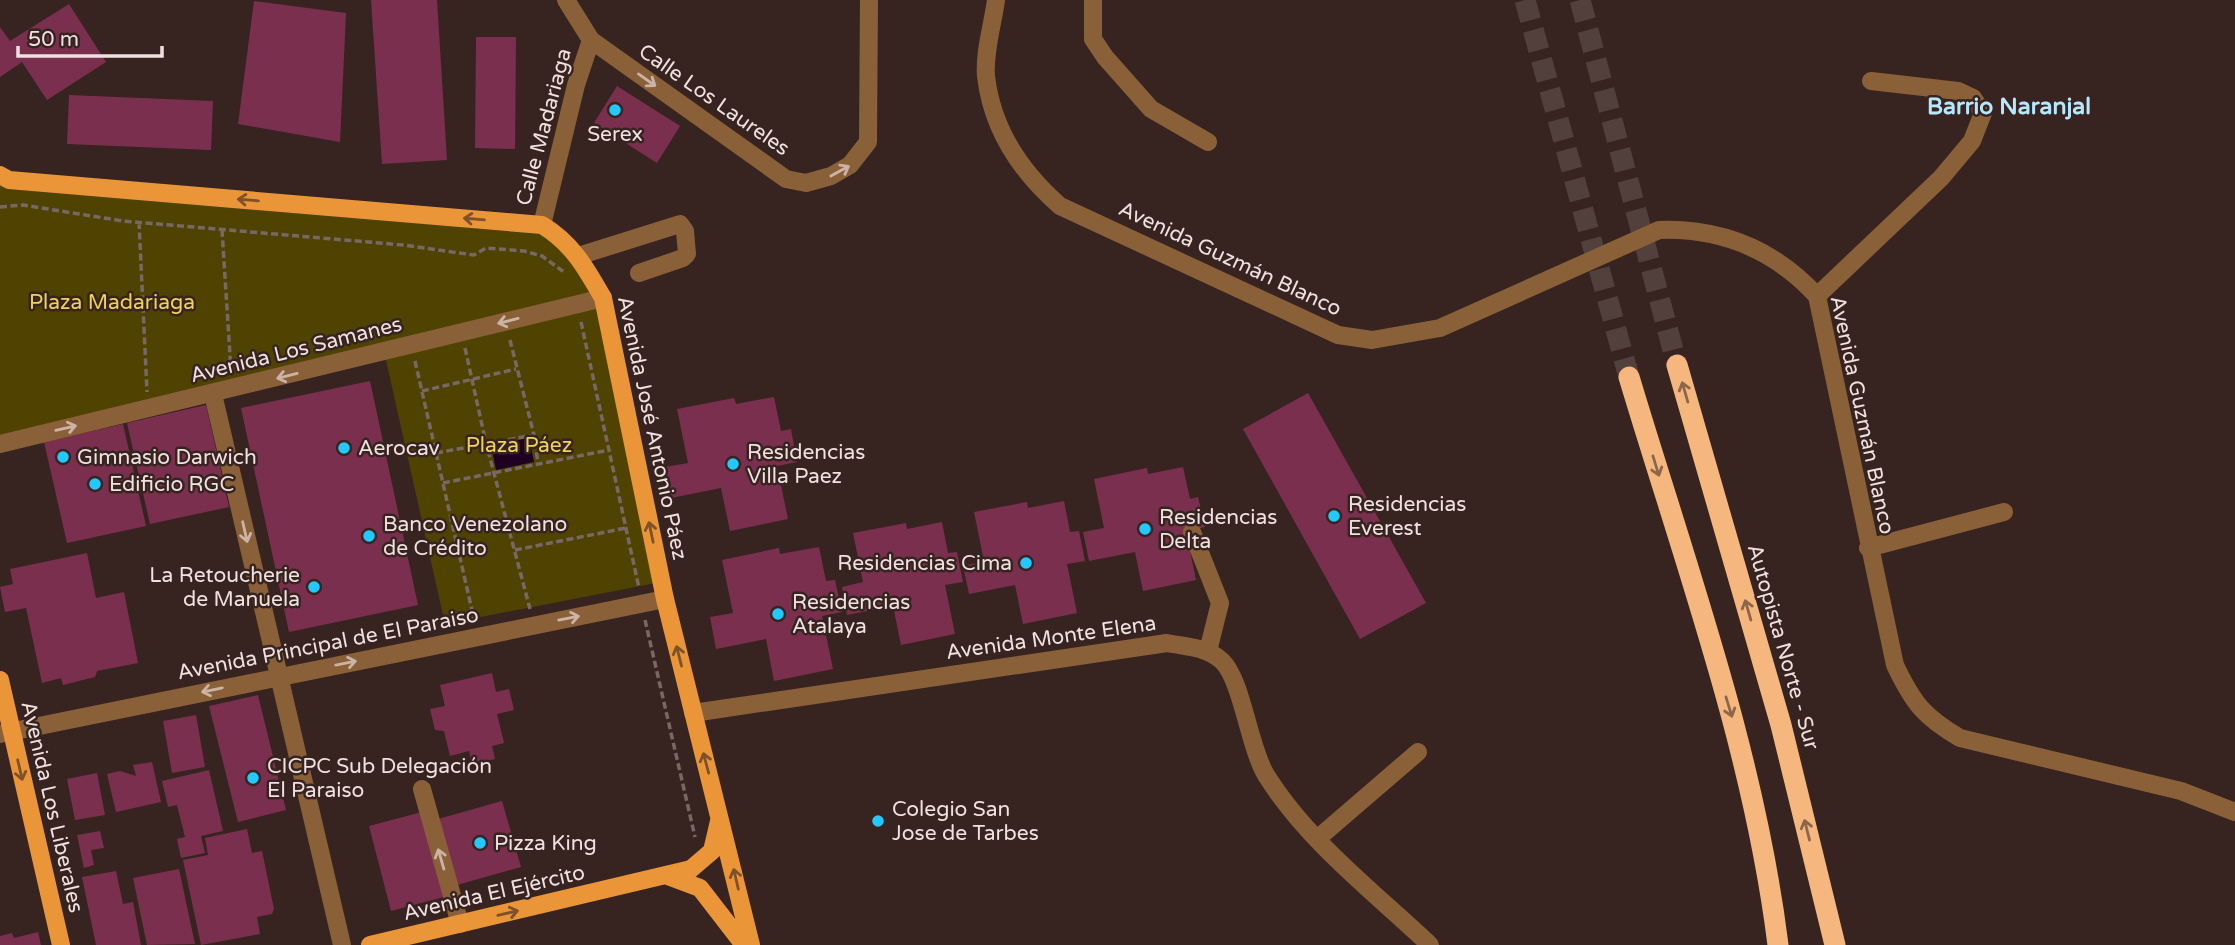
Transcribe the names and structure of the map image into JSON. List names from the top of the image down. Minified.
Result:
{"streets":{"highway":["Autopista Norte - Sur"],"main road":["Avenida José Antonio Páez","Avenida Los Liberales","Avenida El Ejército"],"street":["Calle Los Laureles","Calle Madariaga","Avenida Guzmán Blanco","Avenida Los Samanes","Avenida Monte Elena","Avenida Principal de El Paraiso"]},"crossings":[["Calle Los Laureles","Calle Madariaga"],["Calle Madariaga","Avenida José Antonio Páez"],["Avenida Los Samanes","Avenida José Antonio Páez"],["Avenida José Antonio Páez","Avenida Monte Elena"],["Avenida José Antonio Páez","Avenida Principal de El Paraiso"],["Avenida José Antonio Páez","Avenida El Ejército"],["Avenida Principal de El Paraiso","Avenida Los Liberales"]],"one_way":["Avenida José Antonio Páez","Avenida Los Liberales","Avenida El Ejército"],"districts":["Barrio Naranjal"],"parks":["Plaza Madariaga","Plaza Páez"],"places":["Serex","Aerocav","Gimnasio Darwich","Residencias Villa Paez","Edificio RGC","Residencias Everest","Residencias Delta","Banco Venezolano de Crédito","Residencias Cima","La Retoucherie de Manuela","Residencias Atalaya","CICPC Sub Delegación El Paraiso","Colegio San Jose de Tarbes","Pizza King"],"scale_bar":"50 m"}
